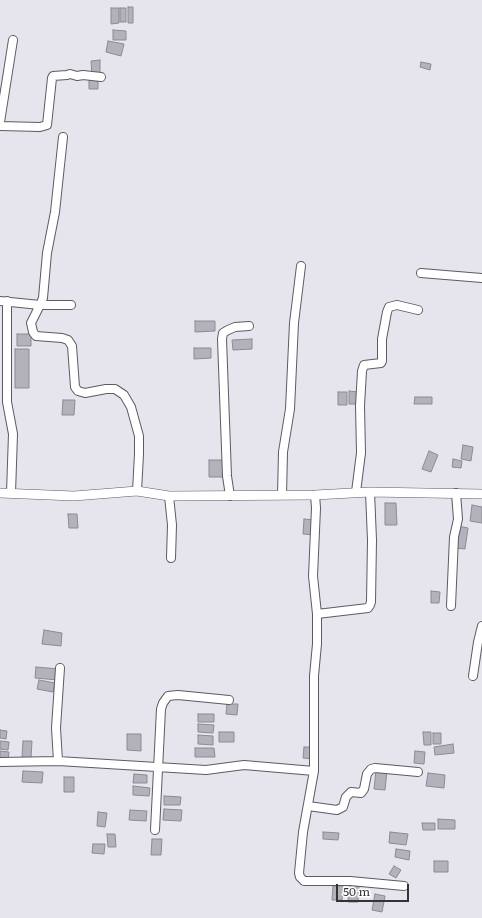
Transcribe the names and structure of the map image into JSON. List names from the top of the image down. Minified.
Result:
{"scale_bar":"50 m"}
